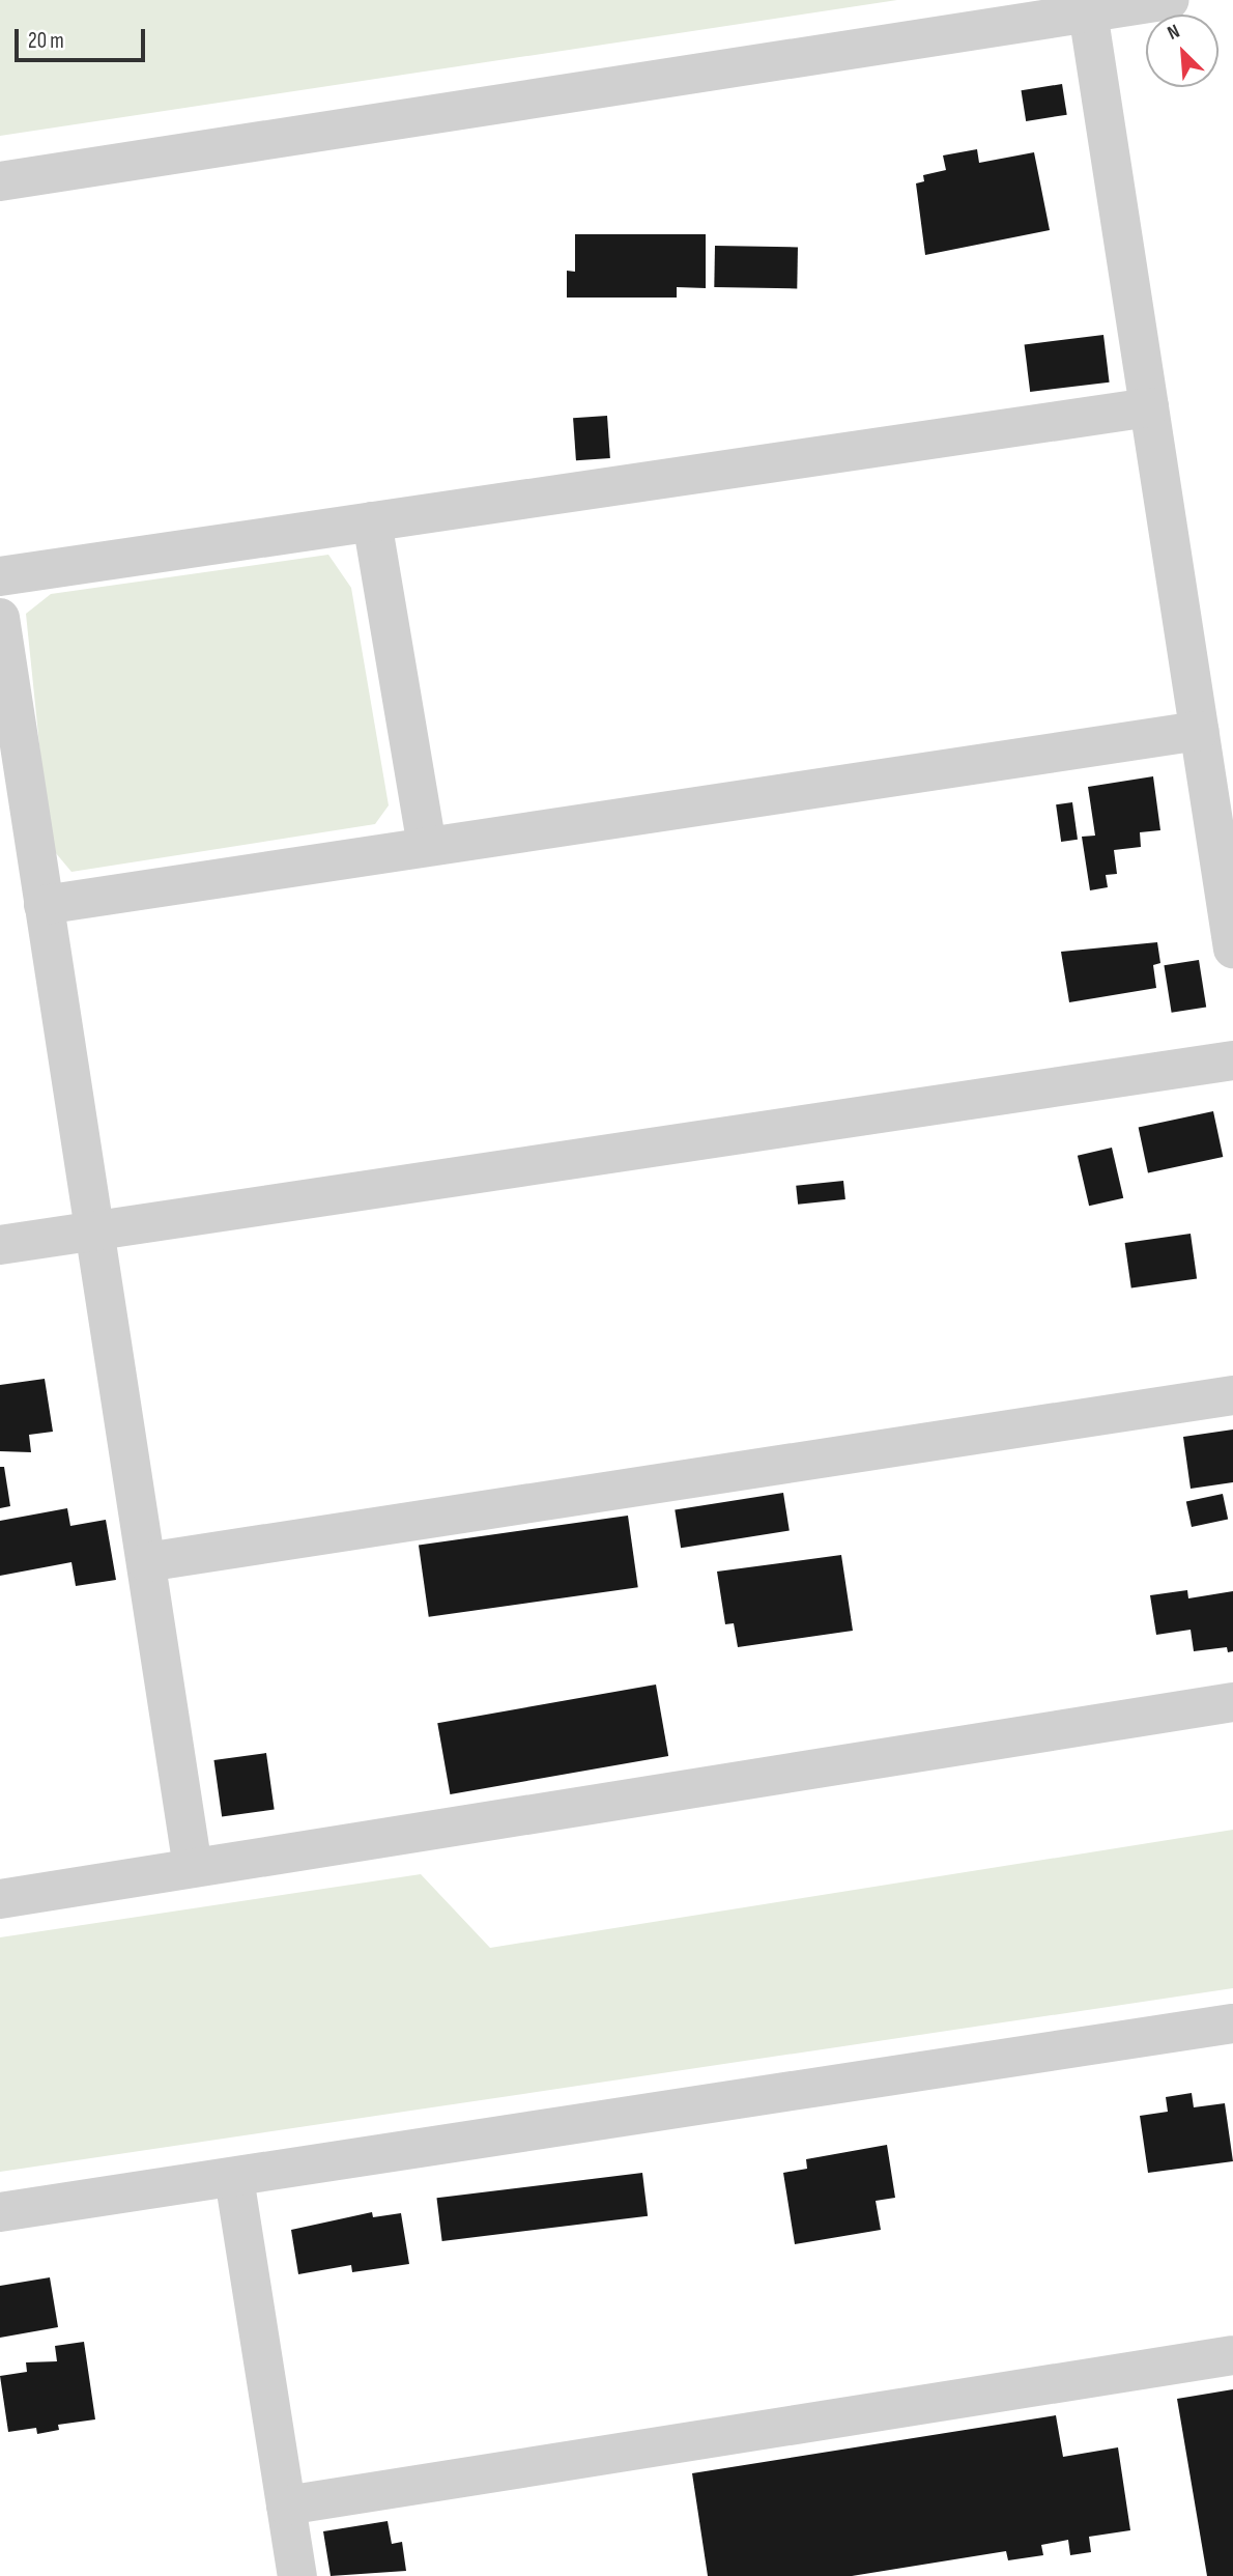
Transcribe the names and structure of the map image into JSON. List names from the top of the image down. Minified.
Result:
{"scale_bar":"20 m","north":"top left"}
